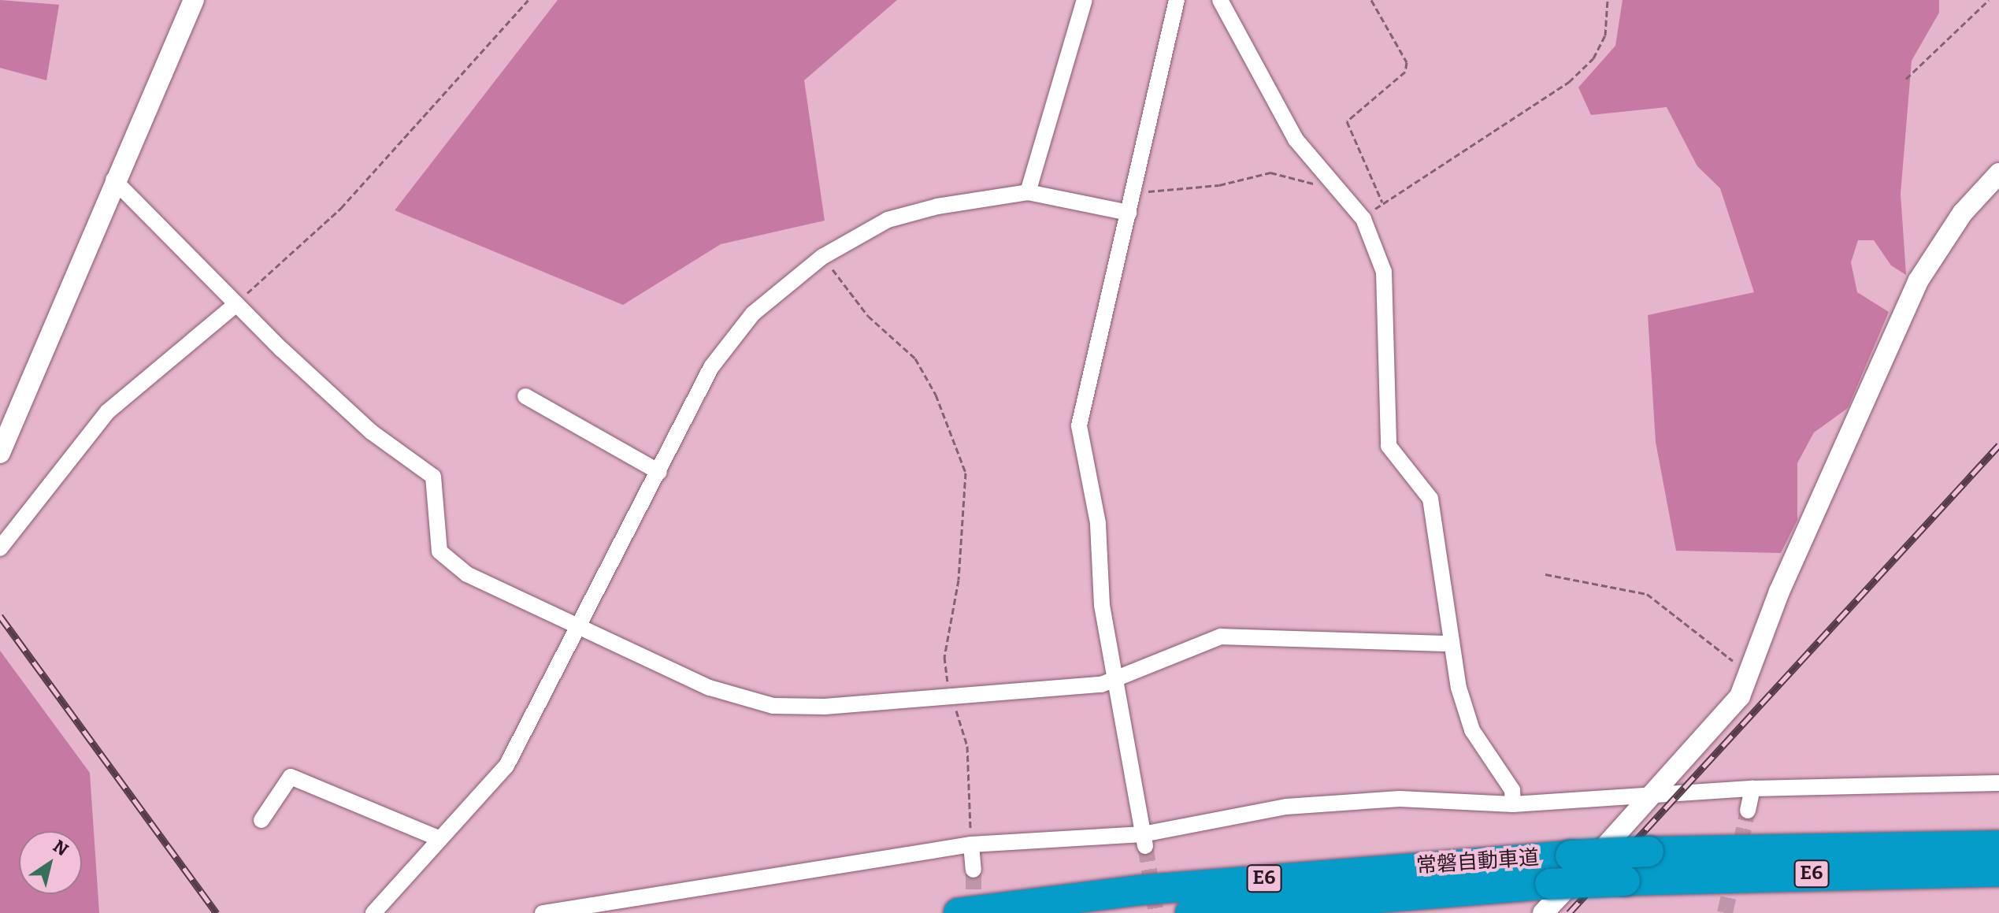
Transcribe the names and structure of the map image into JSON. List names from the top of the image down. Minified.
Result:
{"streets":{"highway":["常磐自動車道","E6"]},"north":"top right"}
